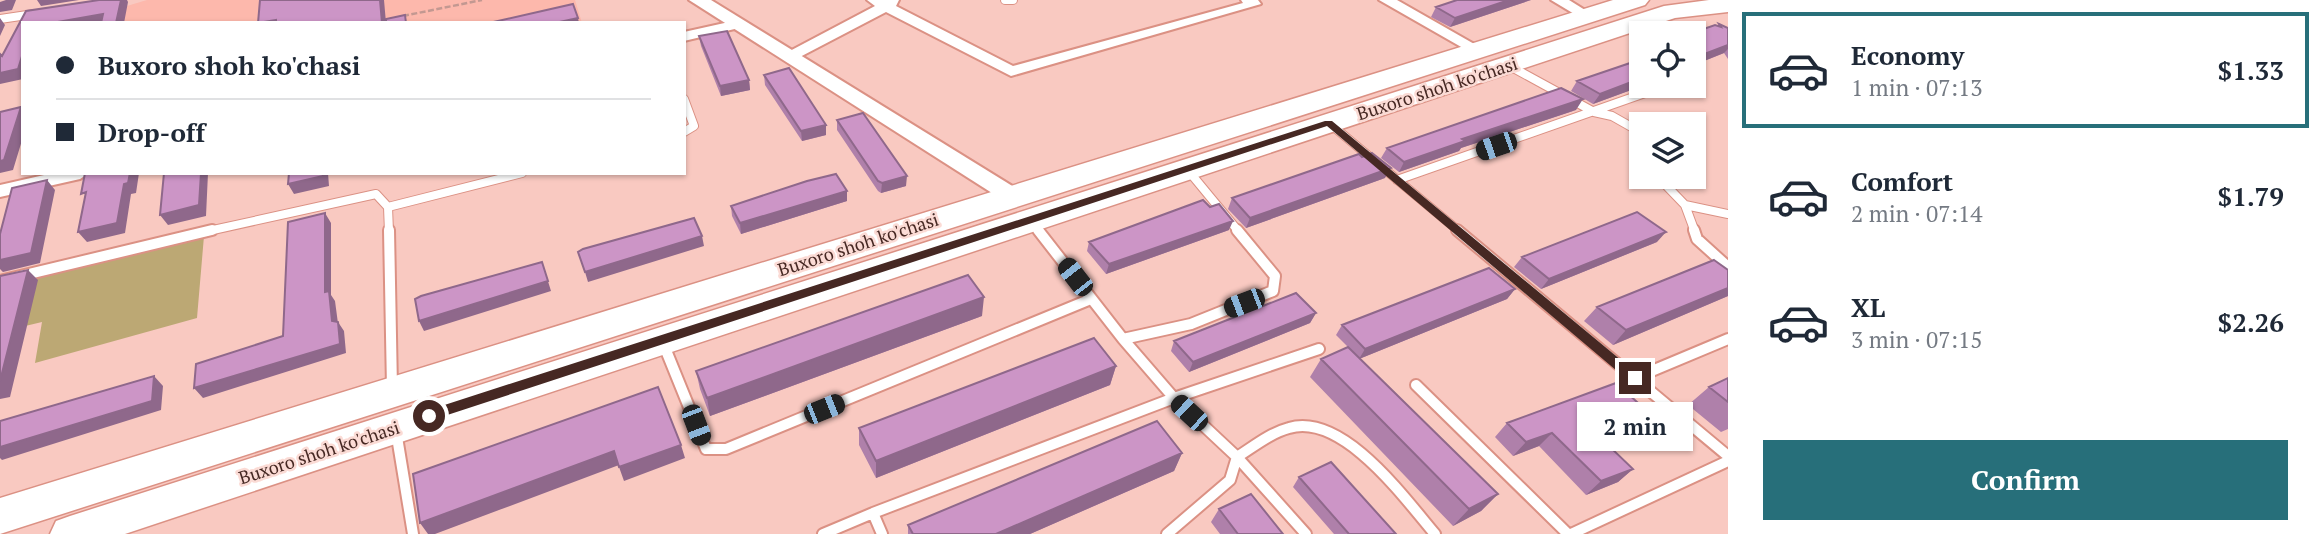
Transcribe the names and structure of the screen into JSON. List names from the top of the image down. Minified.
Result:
{"streets":{"main road":["Buxoro shoh ko'chasi"]},"page":{"list":[{"name":"Economy","note":"1 min · 07:13","value":"$1.33"},{"name":"Comfort","note":"2 min · 07:14","value":"$1.79"},{"name":"XL","note":"3 min · 07:15","value":"$2.26"}],"banner":["Buxoro shoh ko'chasi","Drop-off"],"bubble":"2 min","buttons":"Confirm"}}
